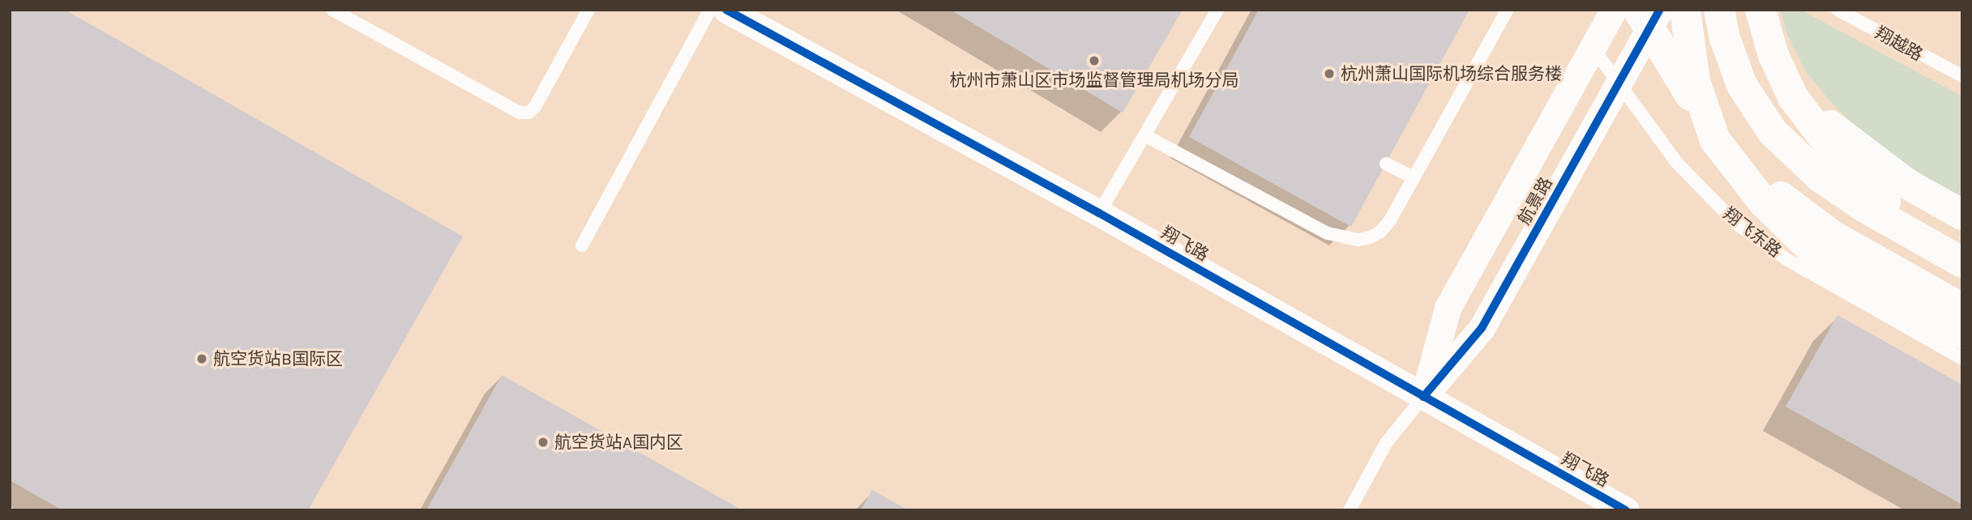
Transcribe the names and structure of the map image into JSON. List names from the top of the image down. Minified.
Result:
{"streets":{"street":["航景路","翔飞路"],"lane":["翔越路","翔飞东路"]},"crossings":[["航景路","翔飞东路"],["航景路","翔飞路"]],"places":["杭州市萧山区市场监督管理局机场分局","杭州萧山国际机场综合服务楼","航空货站B国际区","航空货站A国内区"]}
